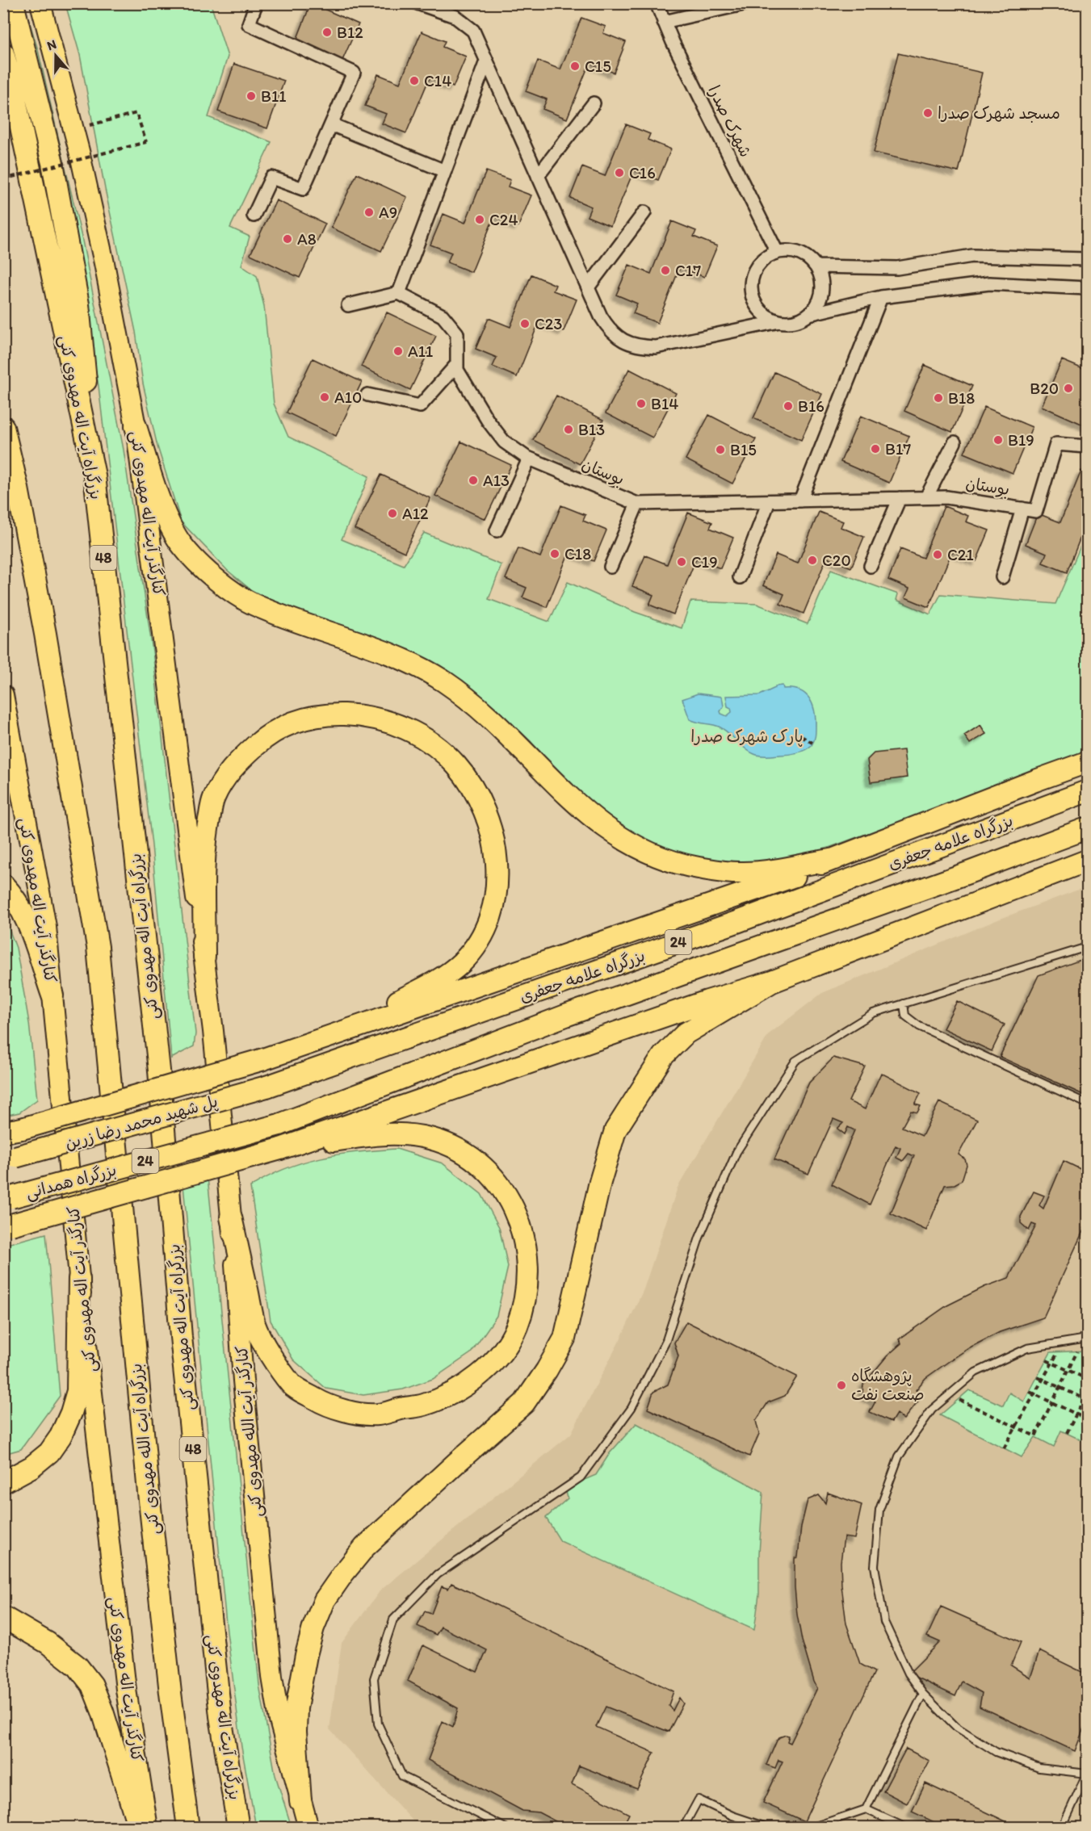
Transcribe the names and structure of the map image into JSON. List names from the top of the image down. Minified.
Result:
{"streets":{"highway":["بزرگراه آیت اله مهدوی کنی","48","بزرگراه علامه جعفری","24","پل شهید محمد رضا زرین","بزرگراه همدانی","بزرگراه آیت الله مهدوی کنی"],"main road":["کنارگذر آیت اله مهدوی کنی","کنارگذر آیت الله مهدوی کنی"],"street":["شهرک صدرا","بوستان"]},"crossings":[["کنارگذر آیت اله مهدوی کنی","کنارگذر آیت الله مهدوی کنی"],["بزرگراه علامه جعفری","پل شهید محمد رضا زرین"],["بزرگراه علامه جعفری","بزرگراه همدانی"]],"parks":["پارک شهرک صدرا"],"places":["B12","C15","C14","B11","مسجد شهرک صدرا","C16","A9","C24","A8","C17","C23","A11","B20","A10","B18","B14","B16","B13","B19","B17","B15","A13","A12","C18","C21","C20","C19","پژوهشگاه صنعت نفت"],"north":"top"}
